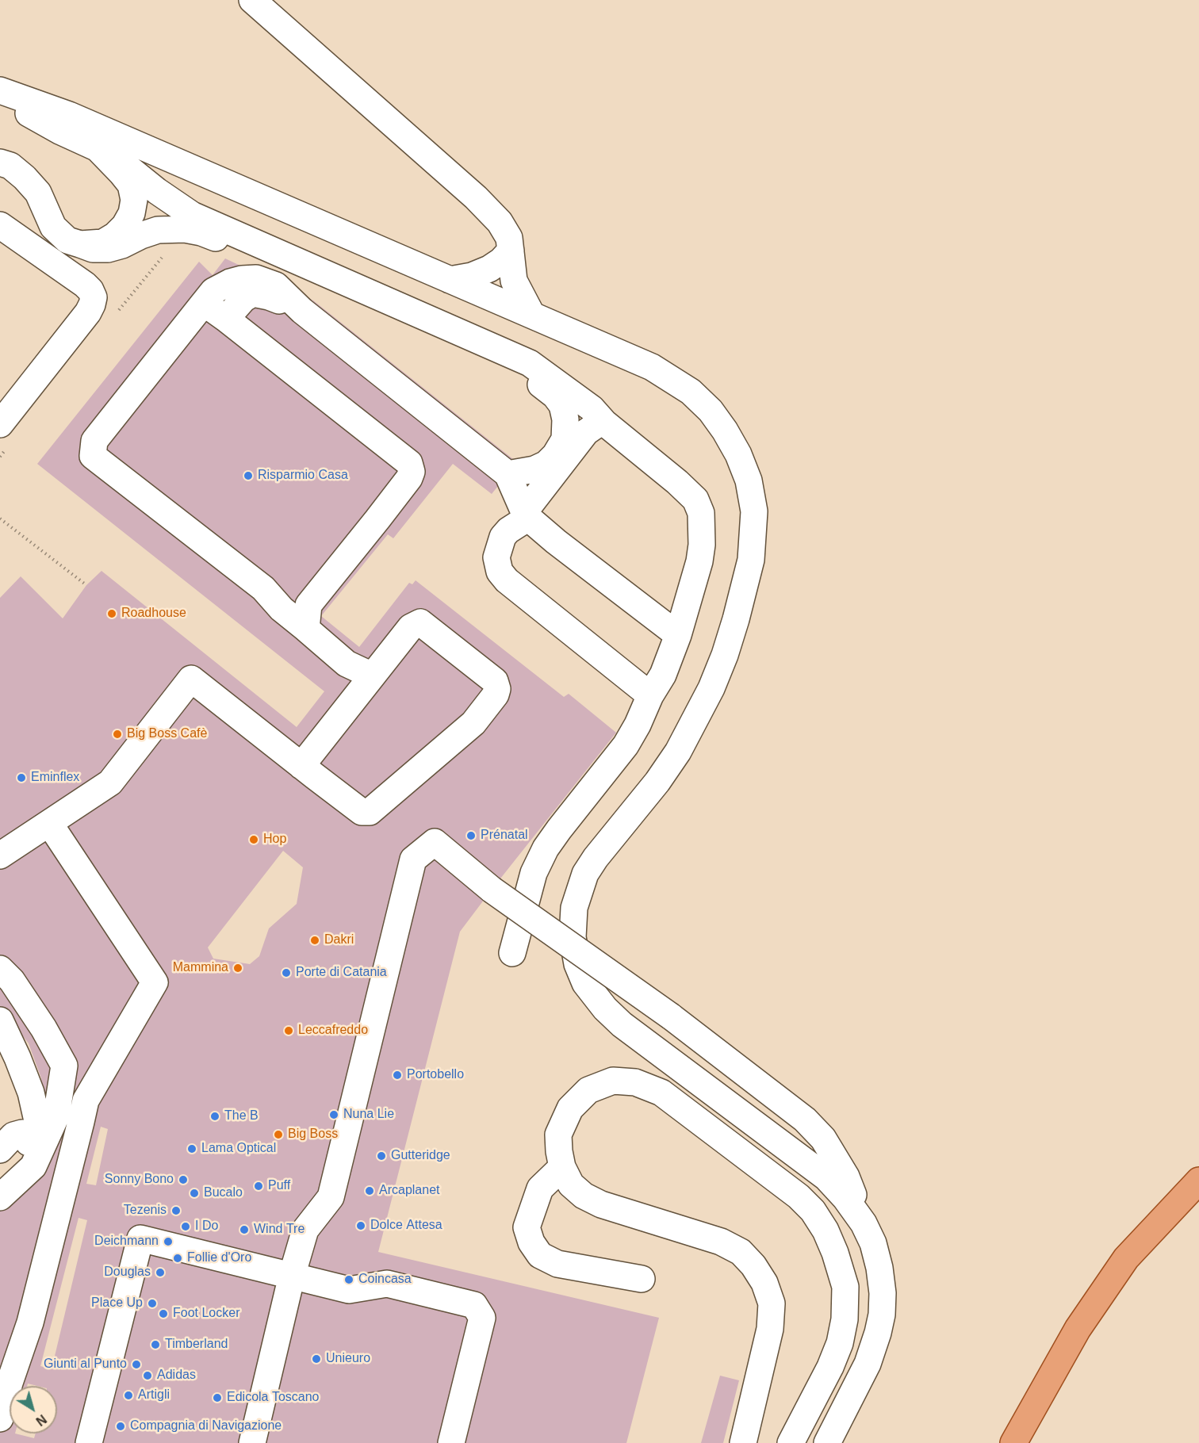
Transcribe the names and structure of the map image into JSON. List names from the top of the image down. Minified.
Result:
{"places":["Risparmio Casa","Roadhouse","Big Boss Cafè","Eminflex","Prénatal","Hop","Dakri","Mammina","Porte di Catania","Leccafreddo","Portobello","Nuna Lie","The B","Big Boss","Lama Optical","Gutteridge","Sonny Bono","Puff","Arcaplanet","Bucalo","Tezenis","Dolce Attesa","I Do","Wind Tre","Deichmann","Follie d'Oro","Douglas","Coincasa","Place Up","Foot Locker","Timberland","Unieuro","Giunti al Punto","Adidas","Artigli","Edicola Toscano","Compagnia di Navigazione"],"north":"bottom right"}
